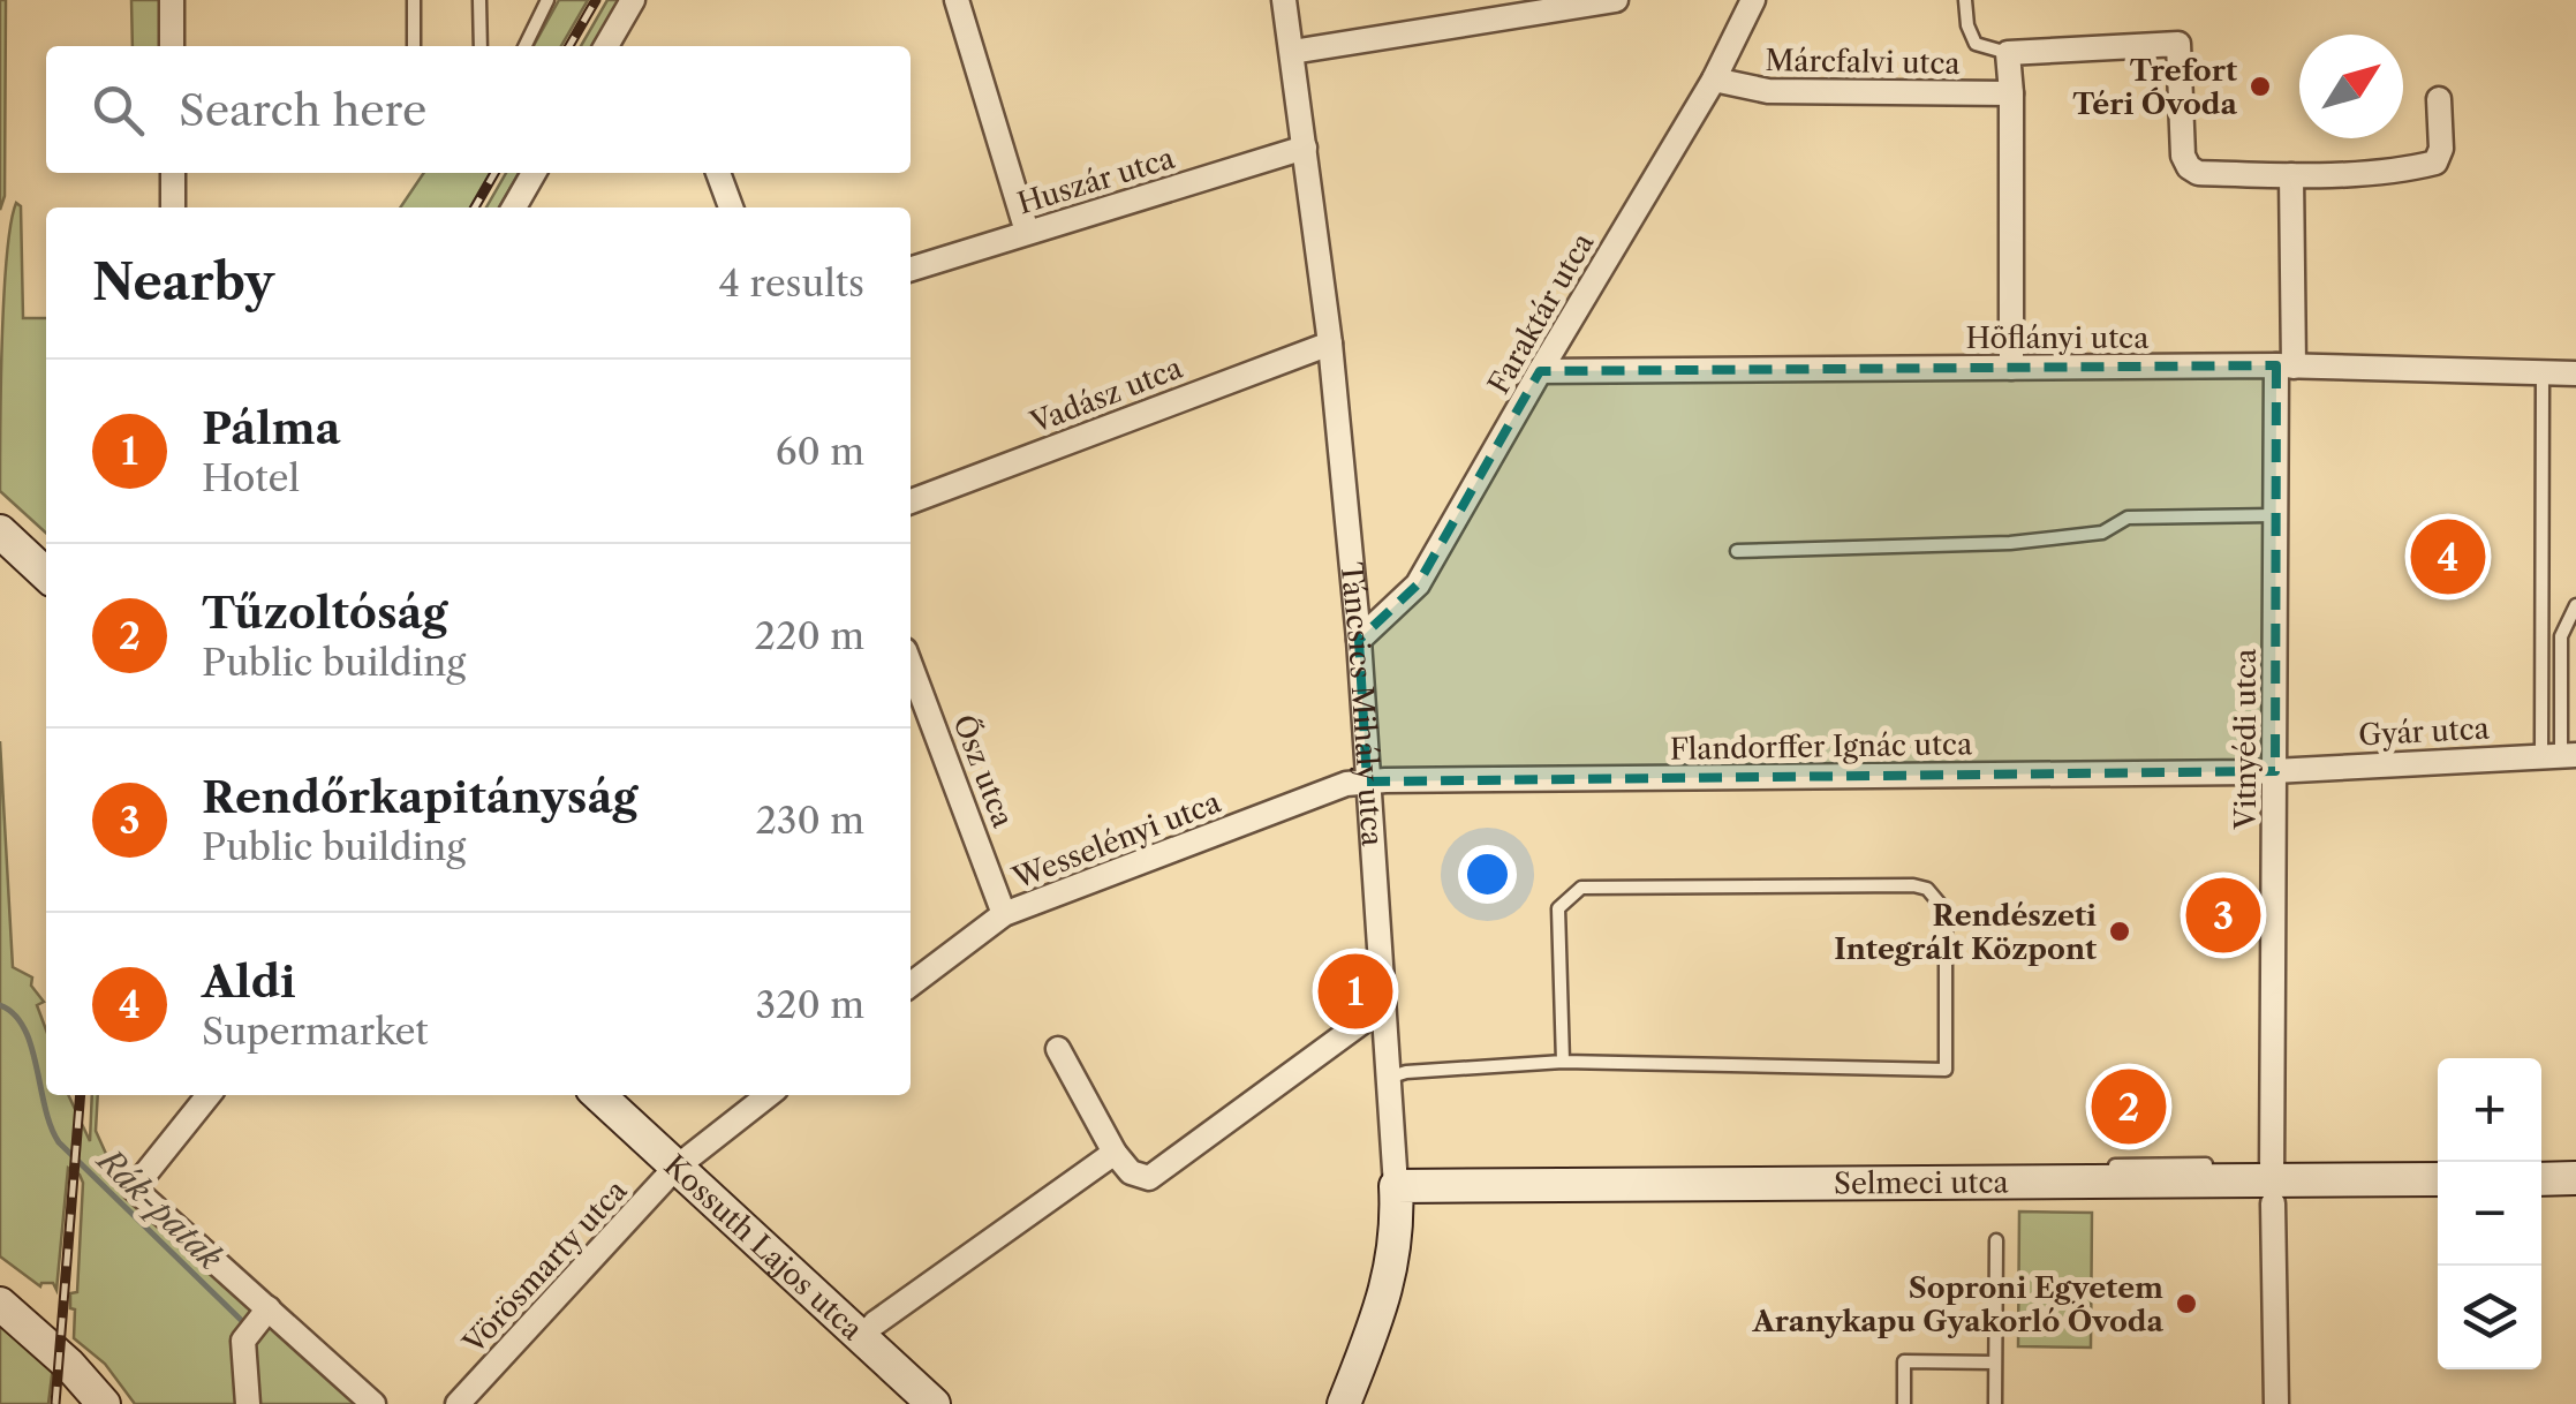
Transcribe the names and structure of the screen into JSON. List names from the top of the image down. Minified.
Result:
{"streets":{"street":["Márcfalvi utca","Huszár utca","Faraktár utca","Höflányi utca","Vadász utca","Táncsics Mihály utca","Gyár utca","Vitnyédi utca","Flandorffer Ignác utca","Ősz utca","Wesselényi utca","Selmeci utca","Kossuth Lajos utca","Vörösmarty utca"]},"crossings":[["Márcfalvi utca","Faraktár utca"],["Huszár utca","Táncsics Mihály utca"],["Faraktár utca","Höflányi utca"],["Faraktár utca","Táncsics Mihály utca"],["Höflányi utca","Vitnyédi utca"],["Vadász utca","Táncsics Mihály utca"],["Táncsics Mihály utca","Flandorffer Ignác utca"],["Táncsics Mihály utca","Wesselényi utca"],["Táncsics Mihály utca","Selmeci utca"],["Gyár utca","Vitnyédi utca"],["Gyár utca","Flandorffer Ignác utca"],["Vitnyédi utca","Flandorffer Ignác utca"],["Vitnyédi utca","Selmeci utca"],["Flandorffer Ignác utca","Wesselényi utca"],["Ősz utca","Wesselényi utca"],["Kossuth Lajos utca","Vörösmarty utca"]],"water":["Rák-patak"],"places":["Trefort Téri Óvoda","Rendészeti Integrált Központ","Soproni Egyetem Aranykapu Gyakorló Óvoda"],"north":"top right","page":{"search":"Search here","heading":["Nearby","4 results"],"list":[{"mark":"1","name":"Pálma","note":"Hotel","value":"60 m"},{"mark":"2","name":"Tűzoltóság","note":"Public building","value":"220 m"},{"mark":"3","name":"Rendőrkapitányság","note":"Public building","value":"230 m"},{"mark":"4","name":"Aldi","note":"Supermarket","value":"320 m"}],"pins":["4","3","1","2"],"map_buttons":["+","−"]}}
